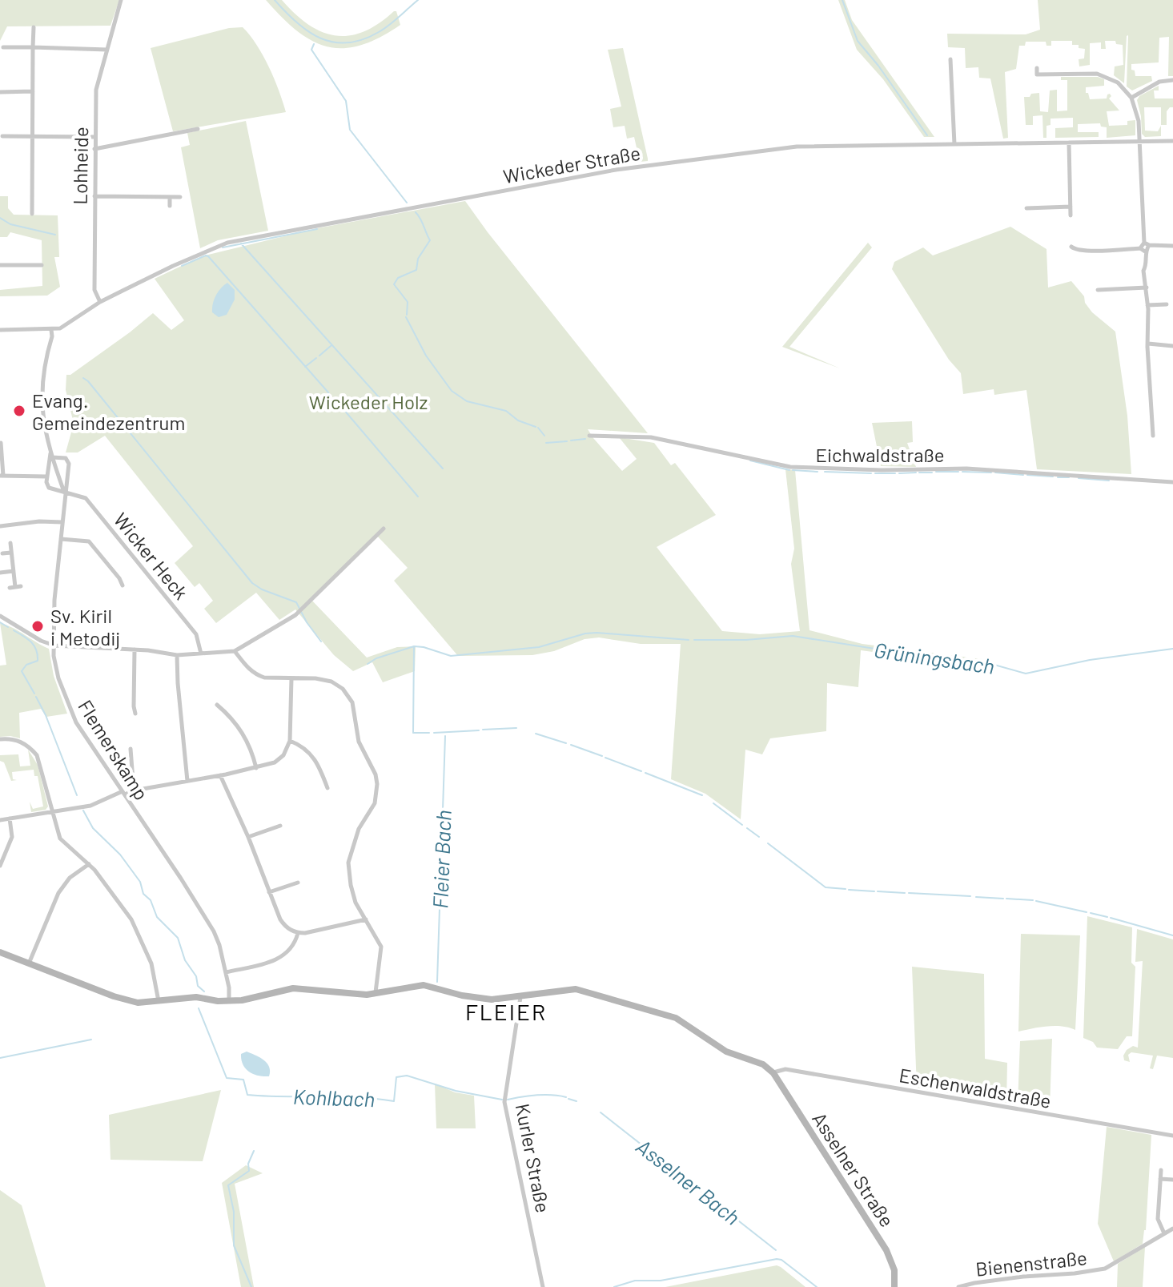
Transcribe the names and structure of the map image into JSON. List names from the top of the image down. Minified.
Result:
{"streets":{"main road":["Asselner Straße"],"street":["Wickeder Straße","Lohheide","Eichwaldstraße","Wicker Heck","Flemerskamp","Eschenwaldstraße","Kurler Straße","Bienenstraße"]},"crossings":[["Wickeder Straße","Lohheide"],["Wickeder Straße","Flemerskamp"],["Wicker Heck","Flemerskamp"],["Eschenwaldstraße","Asselner Straße"]],"districts":["FLEIER"],"water":["Grüningsbach","Fleier Bach","Kohlbach","Asselner Bach"],"parks":["Wickeder Holz"],"places":["Evang. Gemeindezentrum","Sv. Kiril i Metodij"]}
